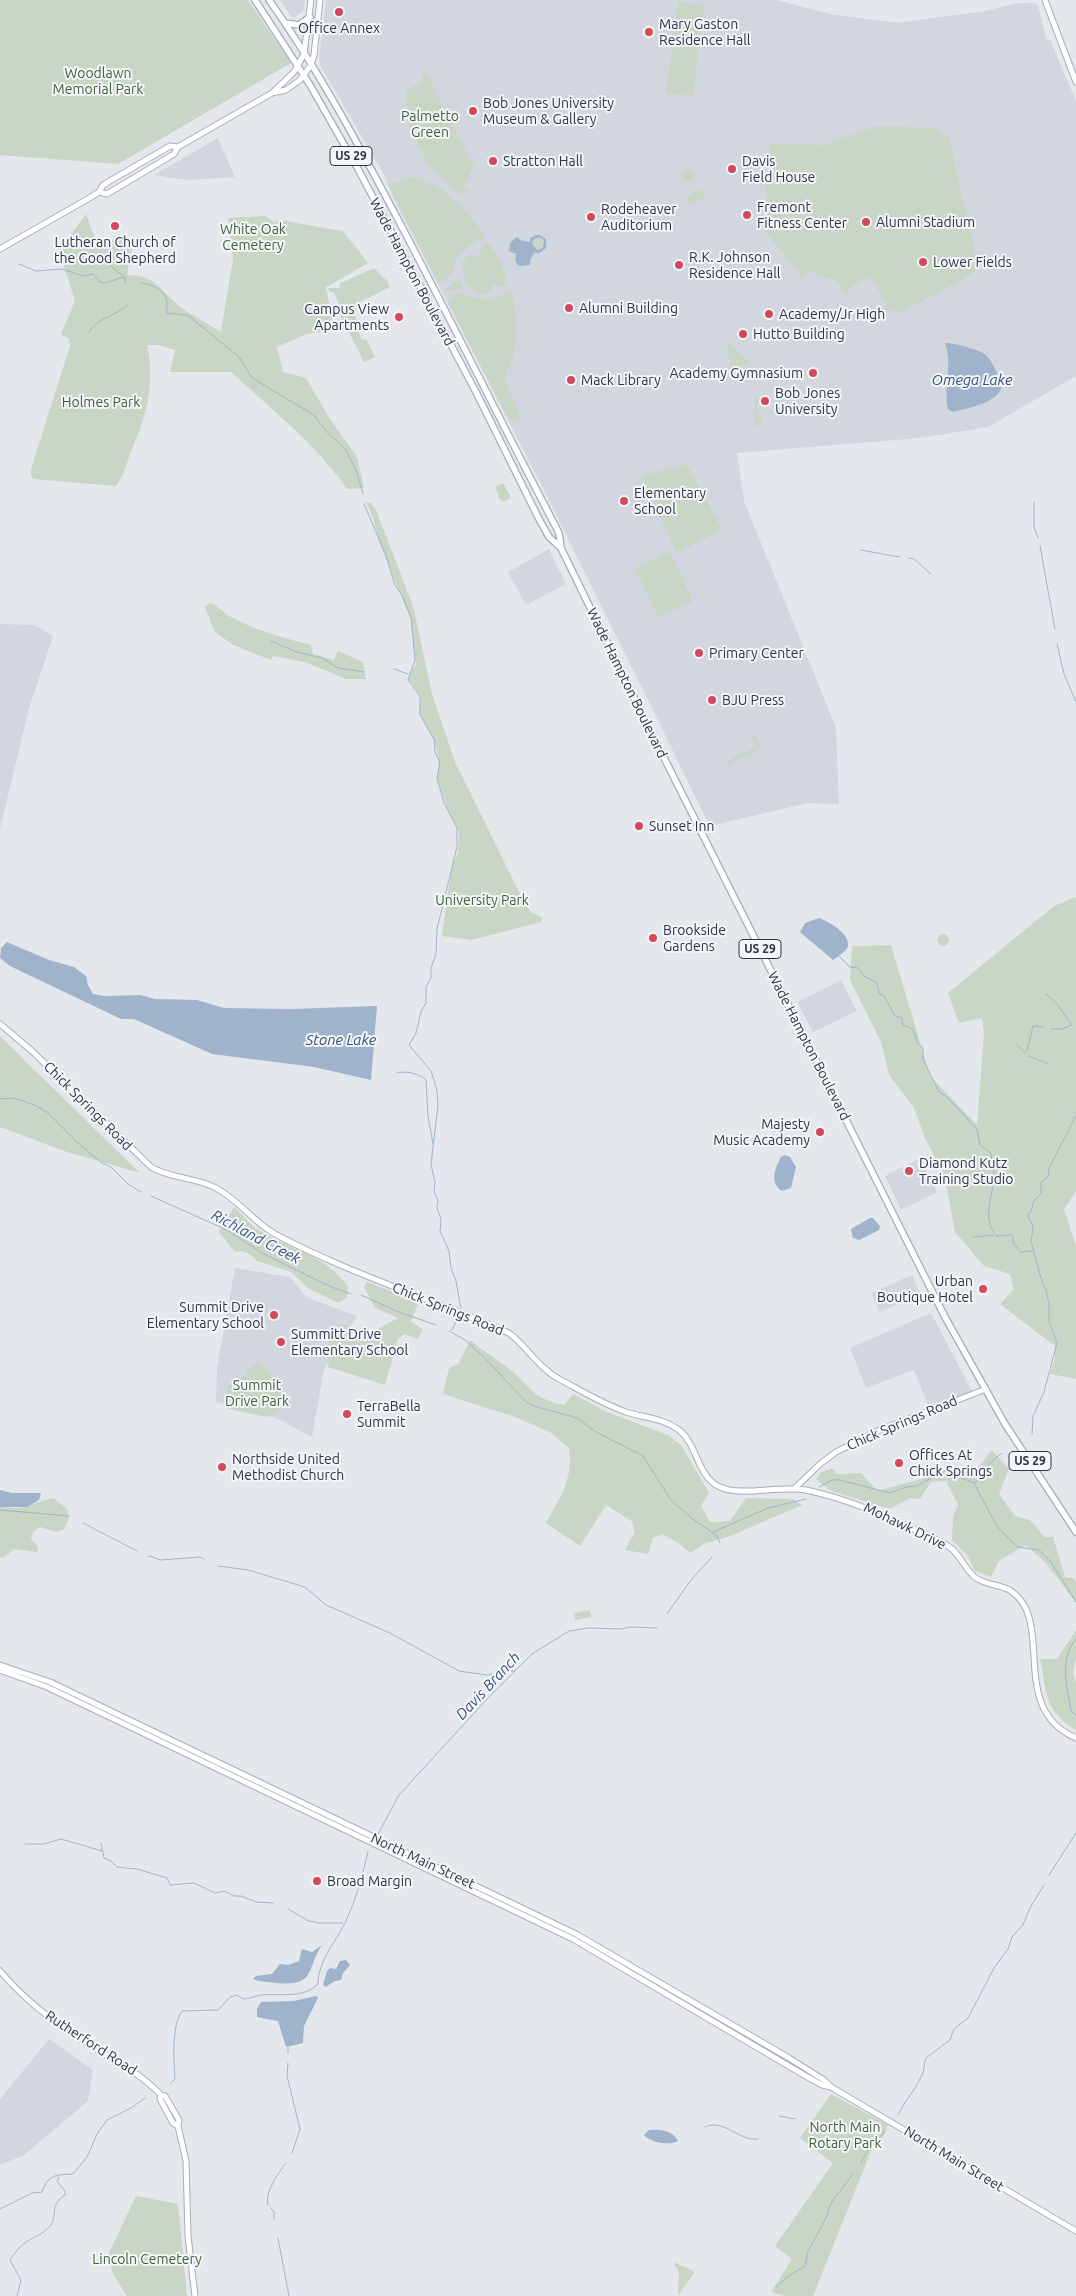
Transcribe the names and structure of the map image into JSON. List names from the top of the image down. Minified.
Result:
{"streets":{"main road":["US 29","Wade Hampton Boulevard"],"street":["Chick Springs Road","Mohawk Drive","North Main Street","Rutherford Road"]},"crossings":[["Wade Hampton Boulevard","Chick Springs Road"],["Chick Springs Road","Mohawk Drive"]],"water":["Omega Lake","Stone Lake","Richland Creek","Davis Branch"],"parks":["Woodlawn Memorial Park","Palmetto Green","White Oak Cemetery","Holmes Park","University Park","Summit Drive Park","North Main Rotary Park","Lincoln Cemetery"],"places":["Office Annex","Mary Gaston Residence Hall","Bob Jones University Museum & Gallery","Stratton Hall","Davis Field House","Fremont Fitness Center","Rodeheaver Auditorium","Alumni Stadium","Lutheran Church of the Good Shepherd","Lower Fields","R.K. Johnson Residence Hall","Alumni Building","Academy/Jr High","Campus View Apartments","Hutto Building","Academy Gymnasium","Mack Library","Bob Jones University","Elementary School","Primary Center","BJU Press","Sunset Inn","Brookside Gardens","Majesty Music Academy","Diamond Kutz Training Studio","Urban Boutique Hotel","Summit Drive Elementary School","Summitt Drive Elementary School","TerraBella Summit","Offices At Chick Springs","Northside United Methodist Church","Broad Margin"]}
